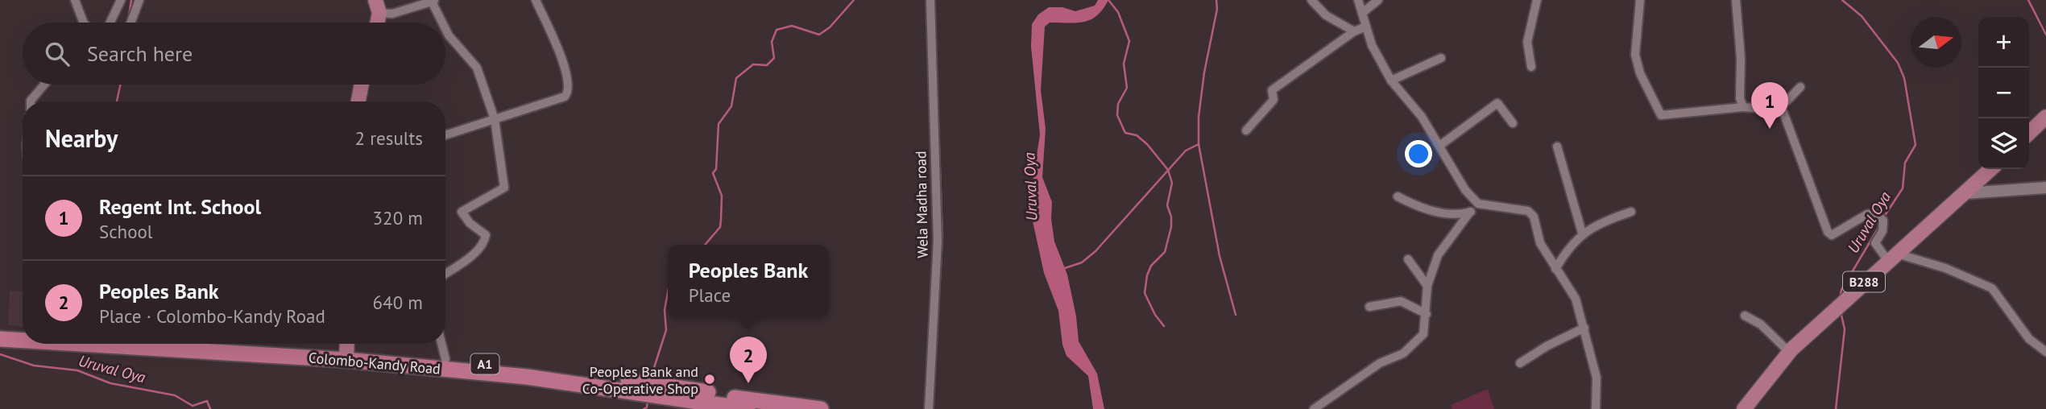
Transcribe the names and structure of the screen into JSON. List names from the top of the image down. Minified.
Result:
{"streets":{"highway":["Colombo-Kandy Road","A1"],"main road":["B288"],"street":["Wela Madha road"]},"water":["Uruval Oya"],"places":["Peoples Bank and Co-Operative Shop"],"north":"right","page":{"map_buttons":["+","−"],"search":"Search here","pins":["1","2"],"heading":["Nearby","2 results"],"list":[{"mark":"1","name":"Regent Int. School","note":"School","value":"320 m"},{"mark":"2","name":"Peoples Bank","note":"Place · Colombo-Kandy Road","value":"640 m"}],"popup":["Peoples Bank","Place"]}}
